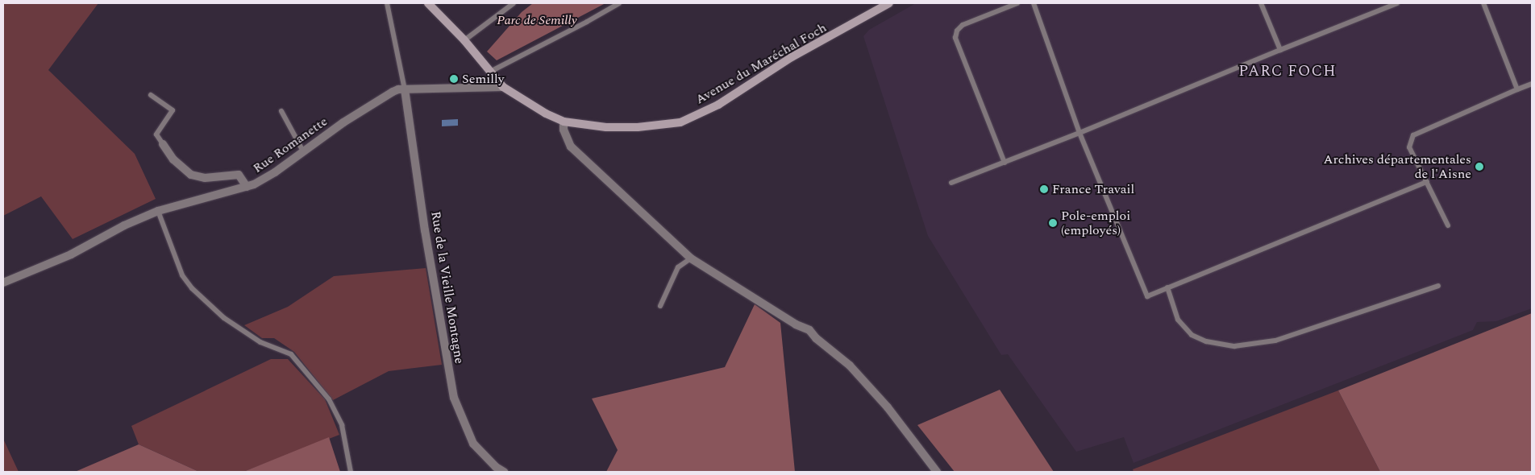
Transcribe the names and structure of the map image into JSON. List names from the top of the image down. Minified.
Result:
{"streets":{"main road":["Avenue du Maréchal Foch"],"street":["Rue Romanette","Rue de la Vieille Montagne"]},"crossings":[["Avenue du Maréchal Foch","Rue Romanette"],["Rue Romanette","Rue de la Vieille Montagne"]],"districts":["PARC FOCH"],"parks":["Parc de Semilly"],"places":["Semilly","Archives départementales de l'Aisne","France Travail","Pole-emploi (employés)"]}
